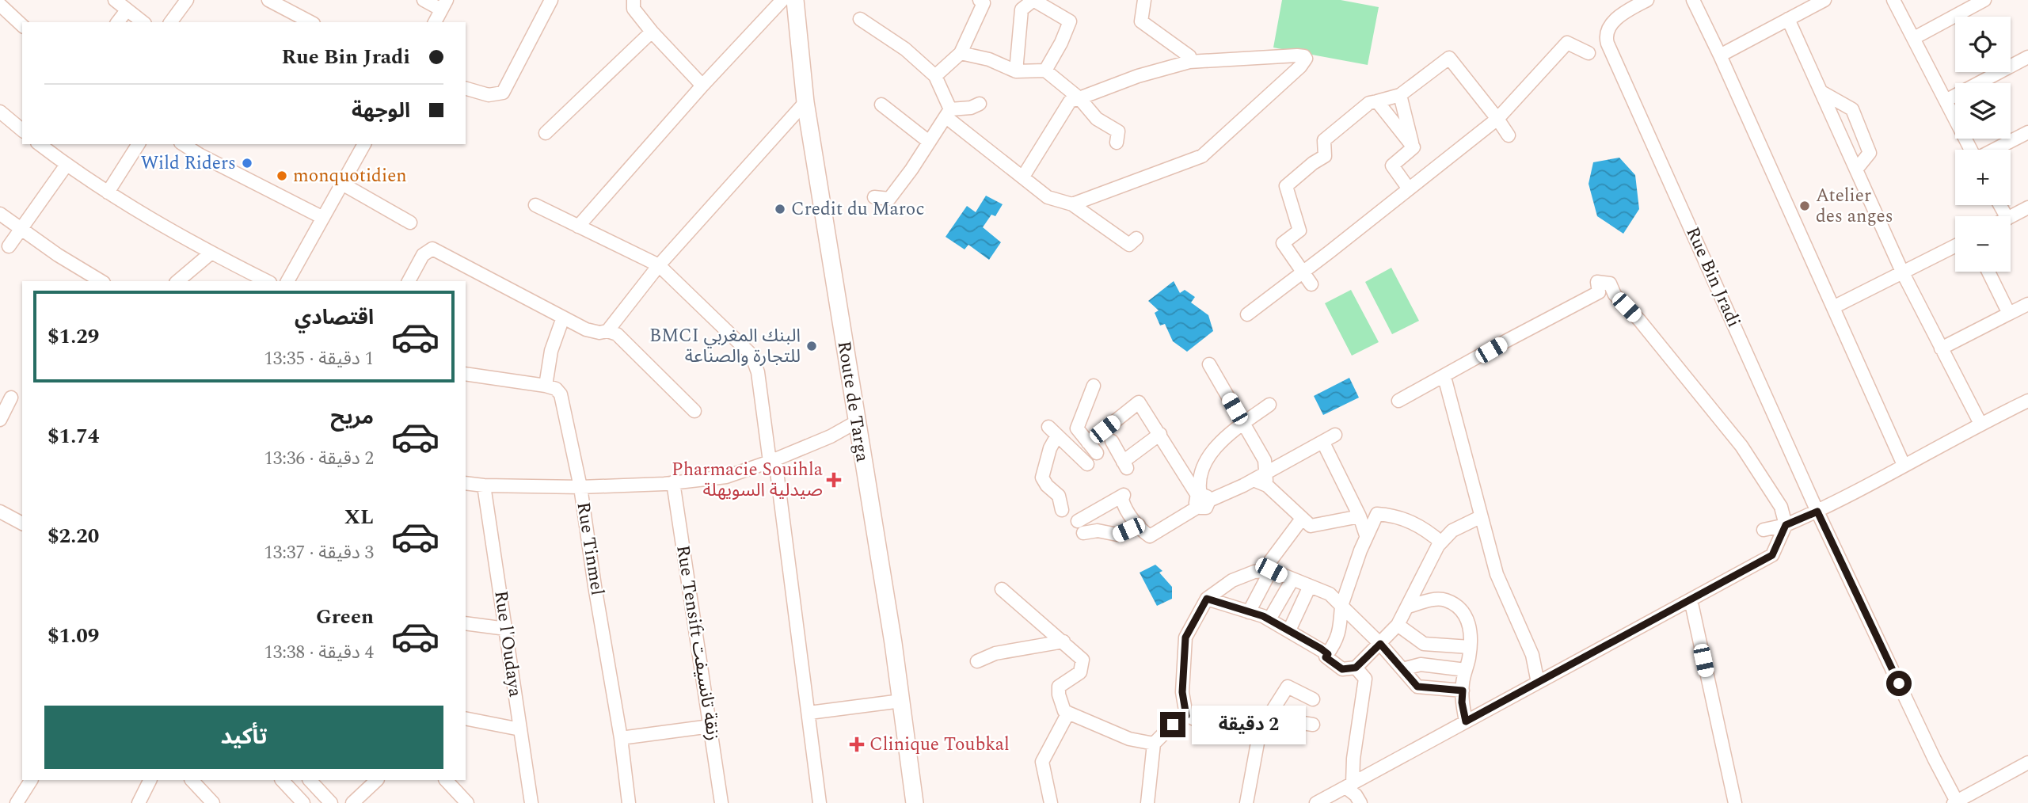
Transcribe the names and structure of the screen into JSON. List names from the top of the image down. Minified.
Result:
{"streets":{"main road":["Route de Targa"],"street":["Rue Bin Jradi","Rue Tinmel","Rue Tensift زنقة تانسيفت","Rue l'Oudaya"]},"places":{"other":["Wild Riders","monquotidien","Atelier des anges","Credit du Maroc","BMCI البنك المغربي للتجارة والصناعة"],"health":["Pharmacie Souihla صيدلية السويهلة","Clinique Toubkal"]},"page":{"map_buttons":["+","−"],"banner":["Rue Bin Jradi","الوجهة"],"list":[{"name":"اقتصادي","note":"1 دقيقة · 13:35","value":"$1.29"},{"name":"مريح","note":"2 دقيقة · 13:36","value":"$1.74"},{"name":"XL","note":"3 دقيقة · 13:37","value":"$2.20"},{"name":"Green","note":"4 دقيقة · 13:38","value":"$1.09"}],"buttons":"تأكيد","bubble":"2 دقيقة"}}
